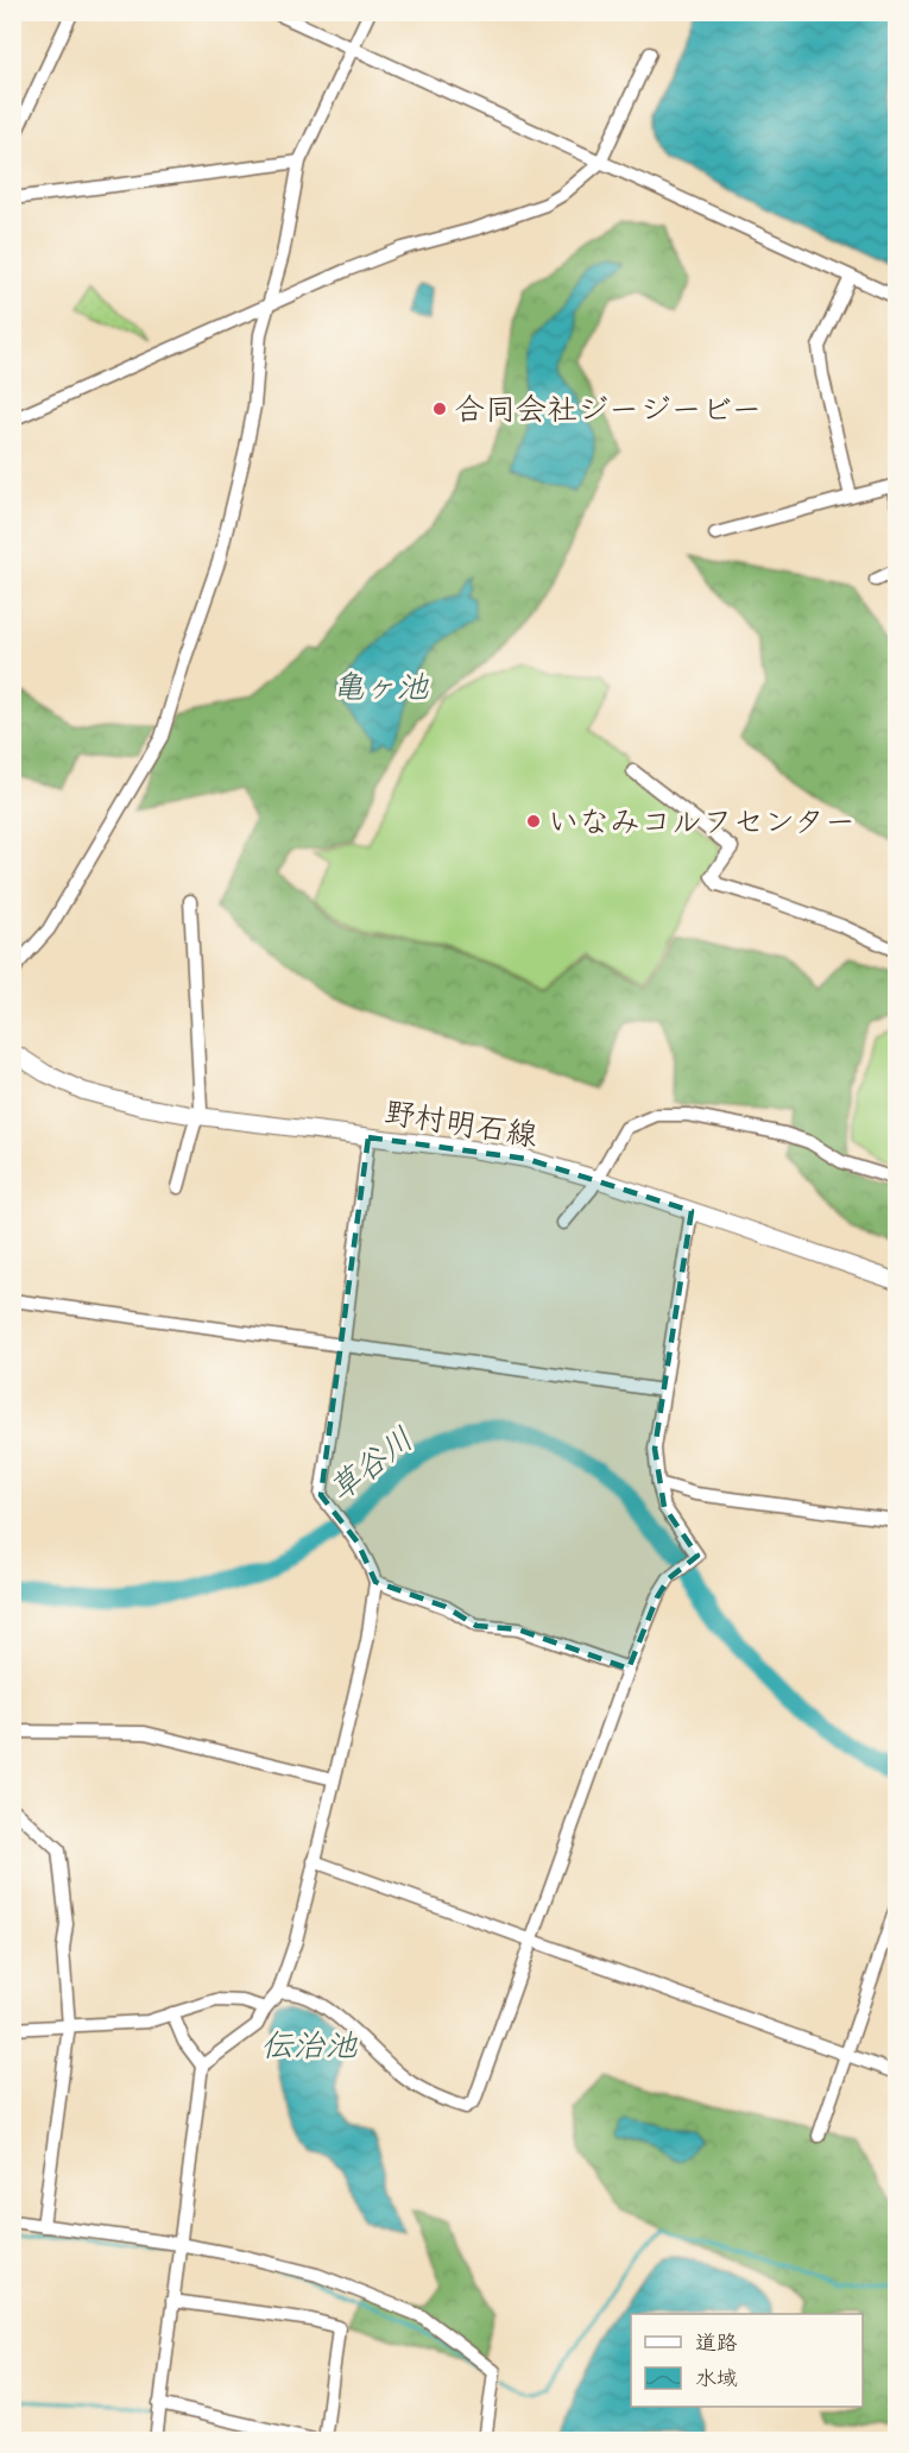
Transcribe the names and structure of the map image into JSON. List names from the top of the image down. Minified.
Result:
{"streets":{"main road":["野村明石線"]},"water":["亀ヶ池","草谷川","伝治池"],"places":["合同会社ジージービー","いなみコルフセンター"],"legend":["道路","水域"]}
